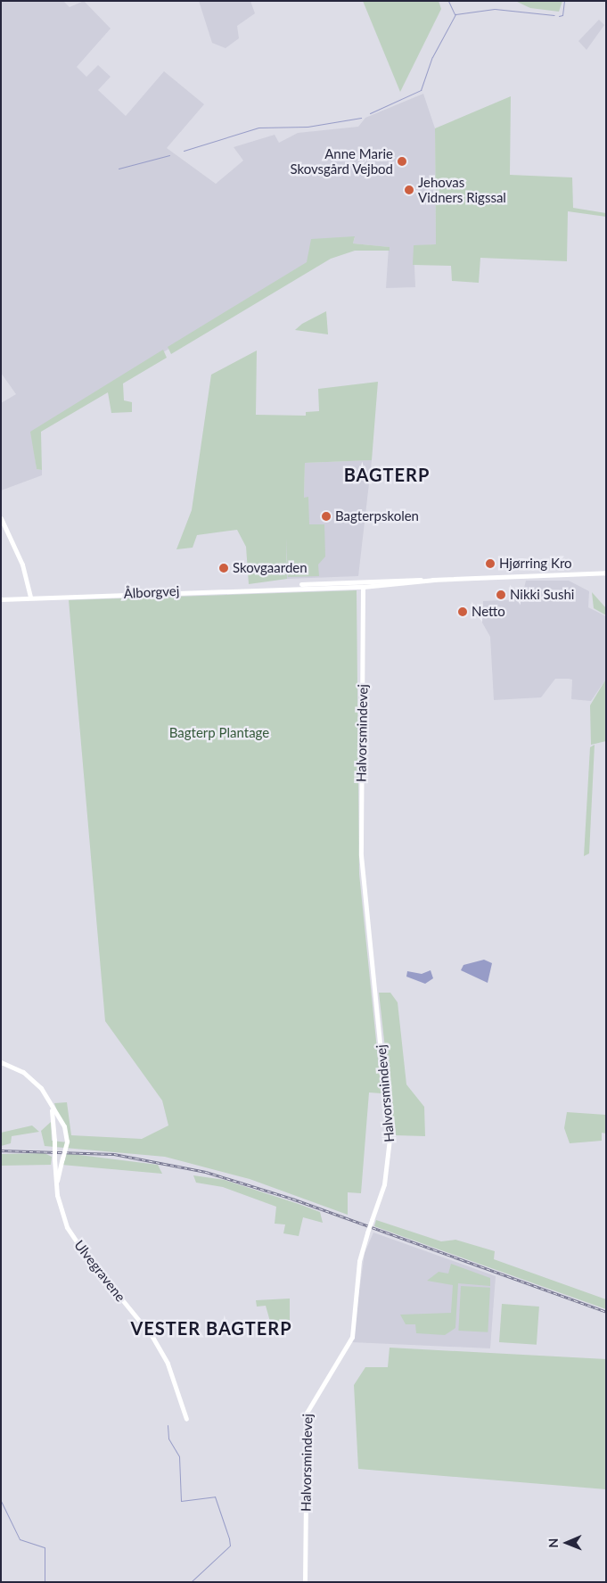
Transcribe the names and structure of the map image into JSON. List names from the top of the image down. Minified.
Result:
{"streets":{"street":["Ålborgvej","Halvorsmindevej","Ulvegravene"]},"crossings":[["Ålborgvej","Halvorsmindevej"]],"districts":["BAGTERP","VESTER BAGTERP"],"parks":["Bagterp Plantage"],"places":["Anne Marie Skovsgård Vejbod","Jehovas Vidners Rigssal","Bagterpskolen","Hjørring Kro","Skovgaarden","Nikki Sushi","Netto"],"north":"left"}
